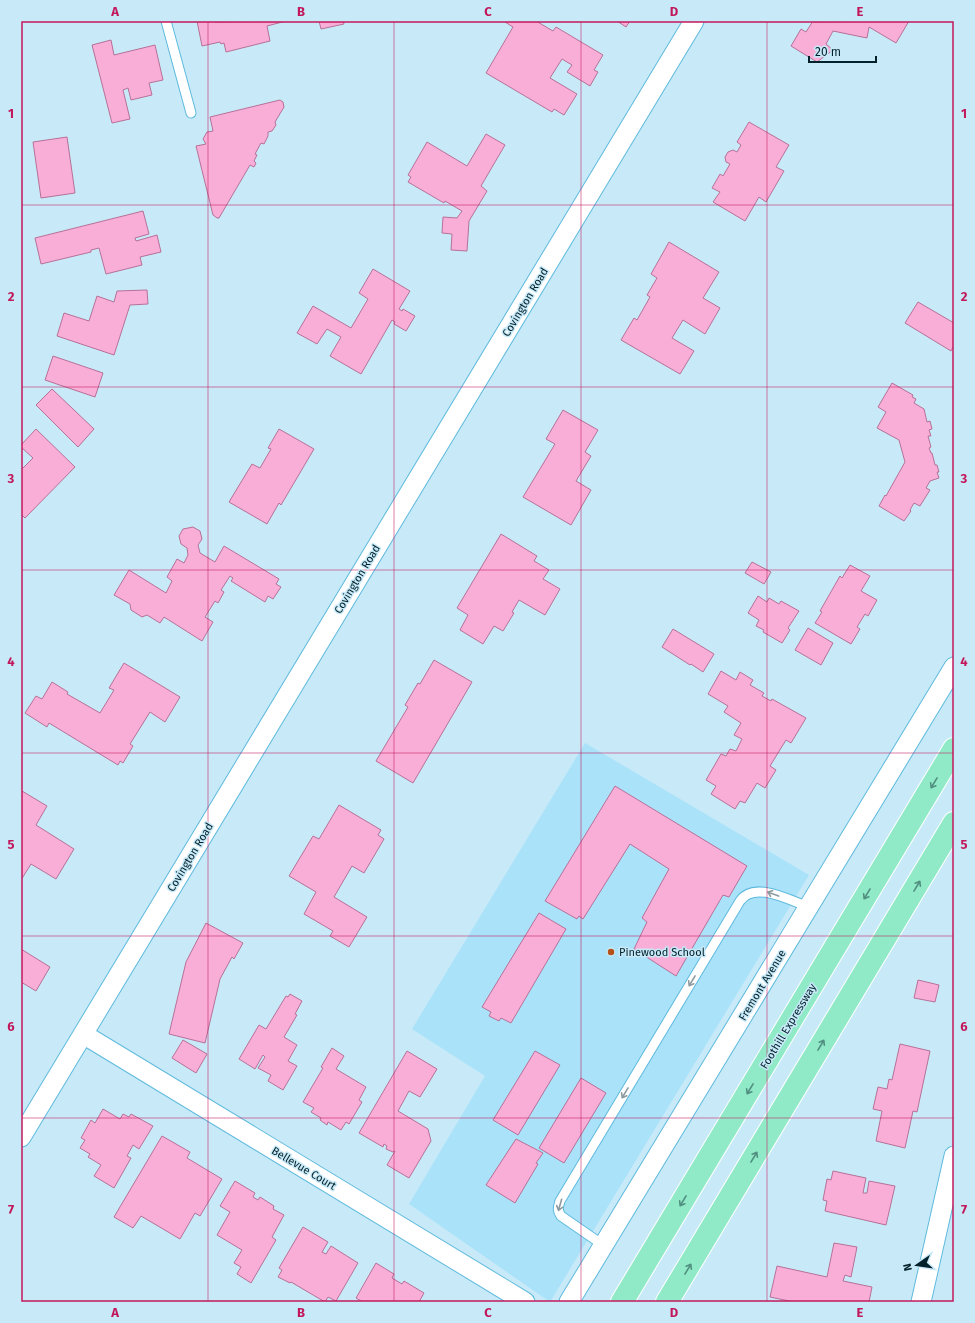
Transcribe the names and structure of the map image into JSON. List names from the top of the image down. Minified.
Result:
{"streets":{"highway":["Foothill Expressway"],"street":["Covington Road","Fremont Avenue","Bellevue Court"]},"crossings":[["Covington Road","Bellevue Court"]],"places":["Pinewood School"],"scale_bar":"20 m","north":"left","grid":{"columns":["A","B","C","D","E"],"rows":["1","2","3","4","5","6","7"]}}
